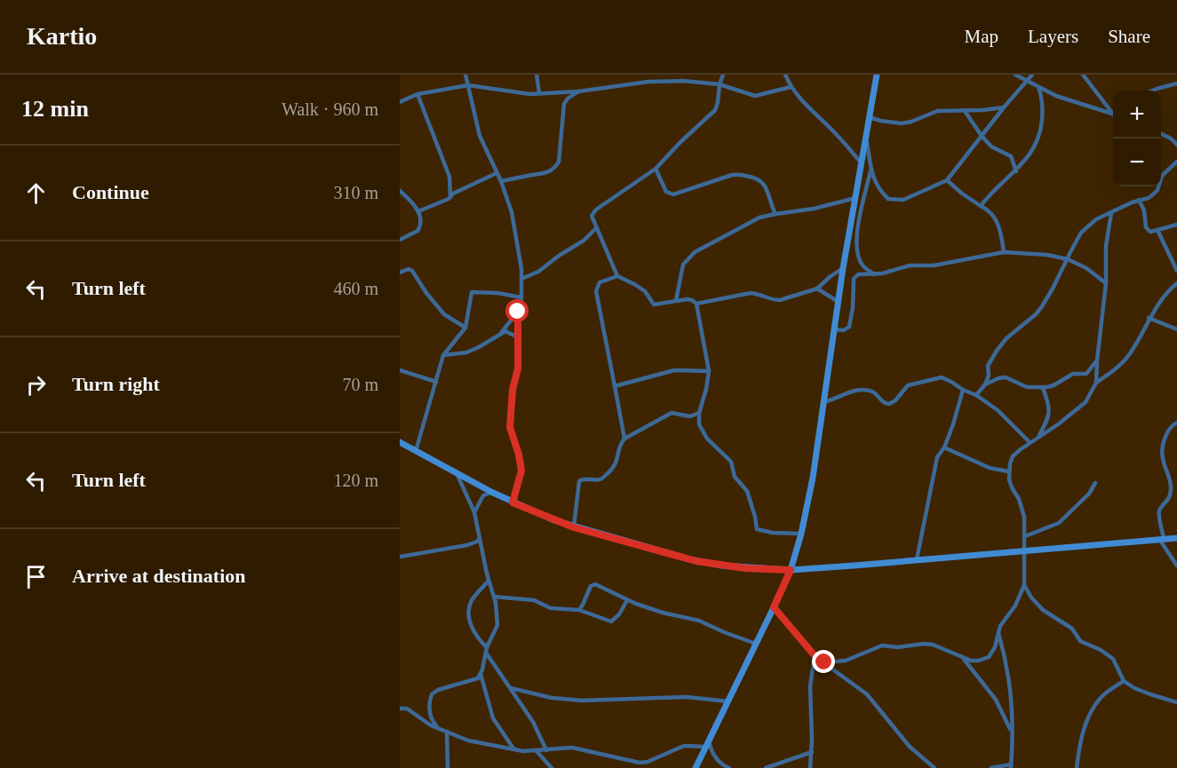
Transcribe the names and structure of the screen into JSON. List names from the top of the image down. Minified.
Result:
{"page":{"header":"Kartio","nav":["Map","Layers","Share"],"heading":["12 min","Walk · 960 m"],"map_buttons":["+","−"],"list":[["Continue","310 m"],["Turn left","460 m"],["Turn right","70 m"],["Turn left","120 m"],"Arrive at destination"]}}
